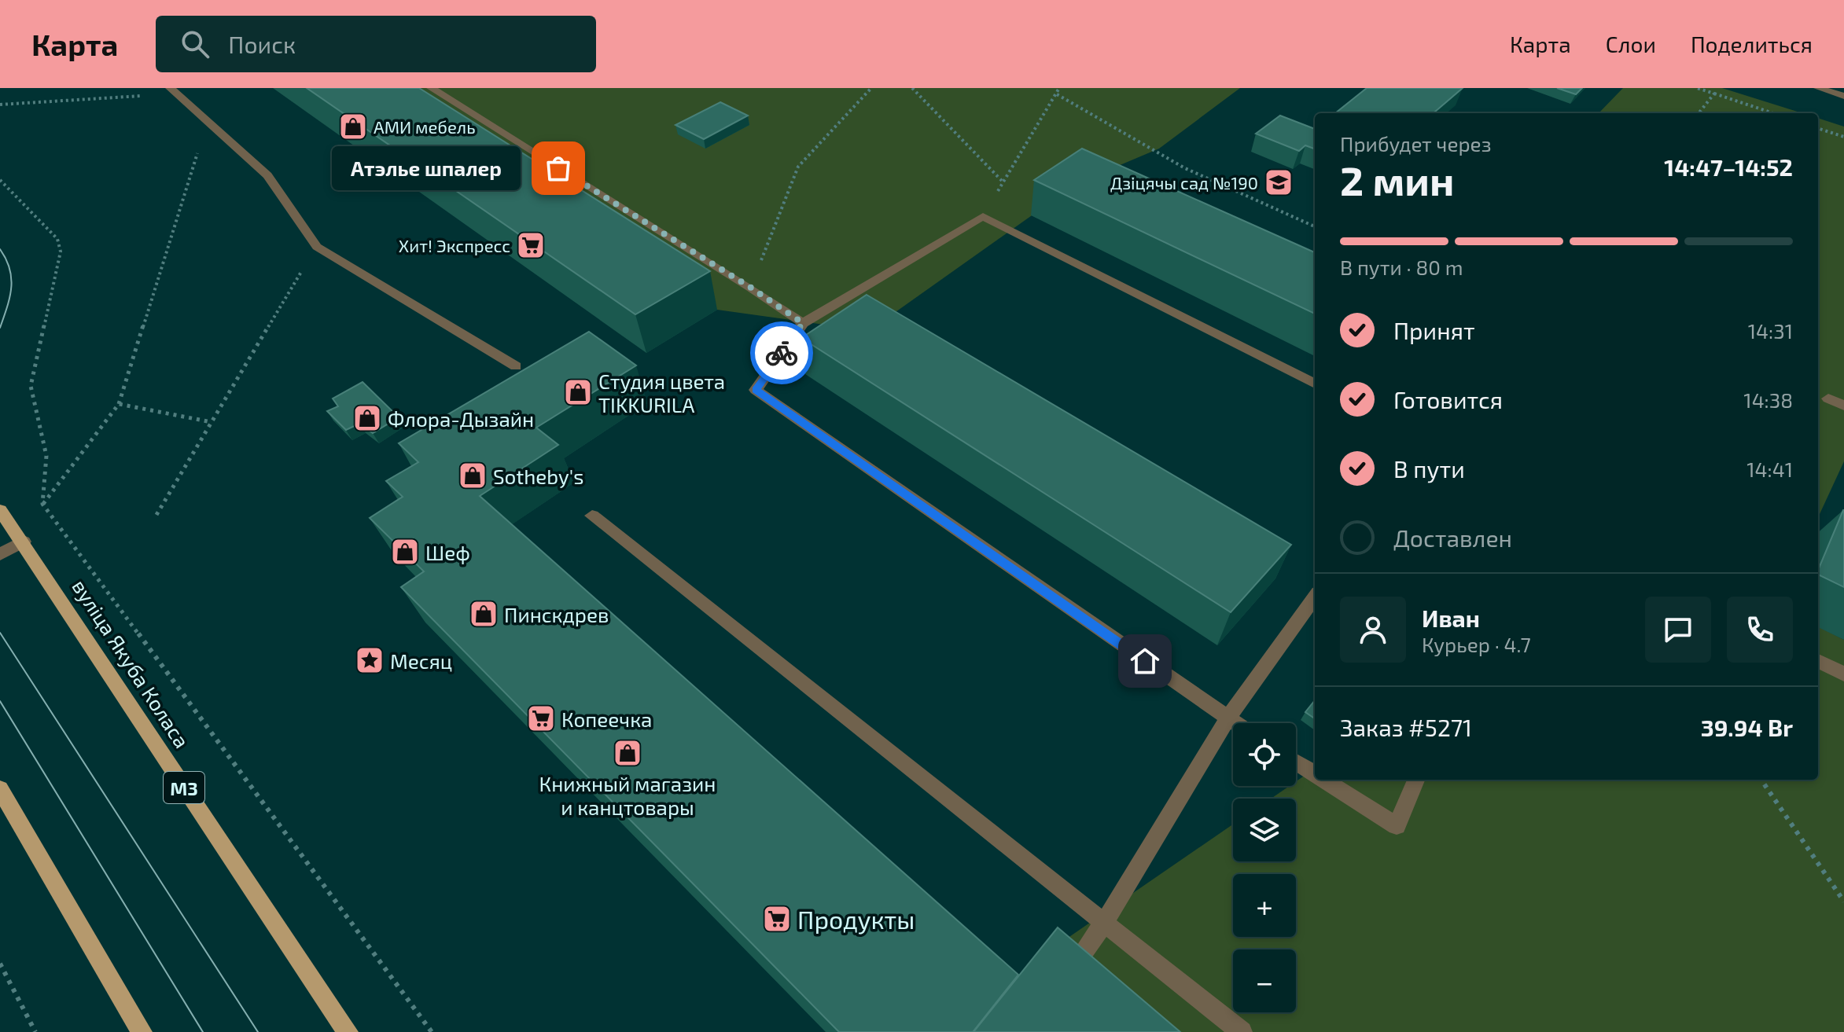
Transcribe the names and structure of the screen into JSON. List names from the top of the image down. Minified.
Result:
{"streets":{"main road":["вуліца Якуба Коласа","М3"]},"places":{"shop":["АМИ мебель","Студия цвета TIKKURILA","Флора-Дызайн","Sotheby's","Шеф","Пинскдрев","Книжный магазин и канцтовары"],"other":["Атэлье шпалер"],"school or university":["Дзіцячы сад №190"],"supermarket":["Хит! Экспресс","Копеечка","Продукты"],"place":["Месяц"]},"page":{"header":"Карта","search":"Поиск","nav":["Карта","Слои","Поделиться"],"heading":["2 мин","Прибудет через","14:47–14:52"],"panel":["Иван","Курьер · 4.7","Заказ #5271","39.94 Br"],"bubble":"Атэлье шпалер","bar":"В пути · 80 m","list":[["Принят","14:31"],["Готовится","14:38"],["В пути","14:41"],"Доставлен"],"map_buttons":["+","−"]}}
